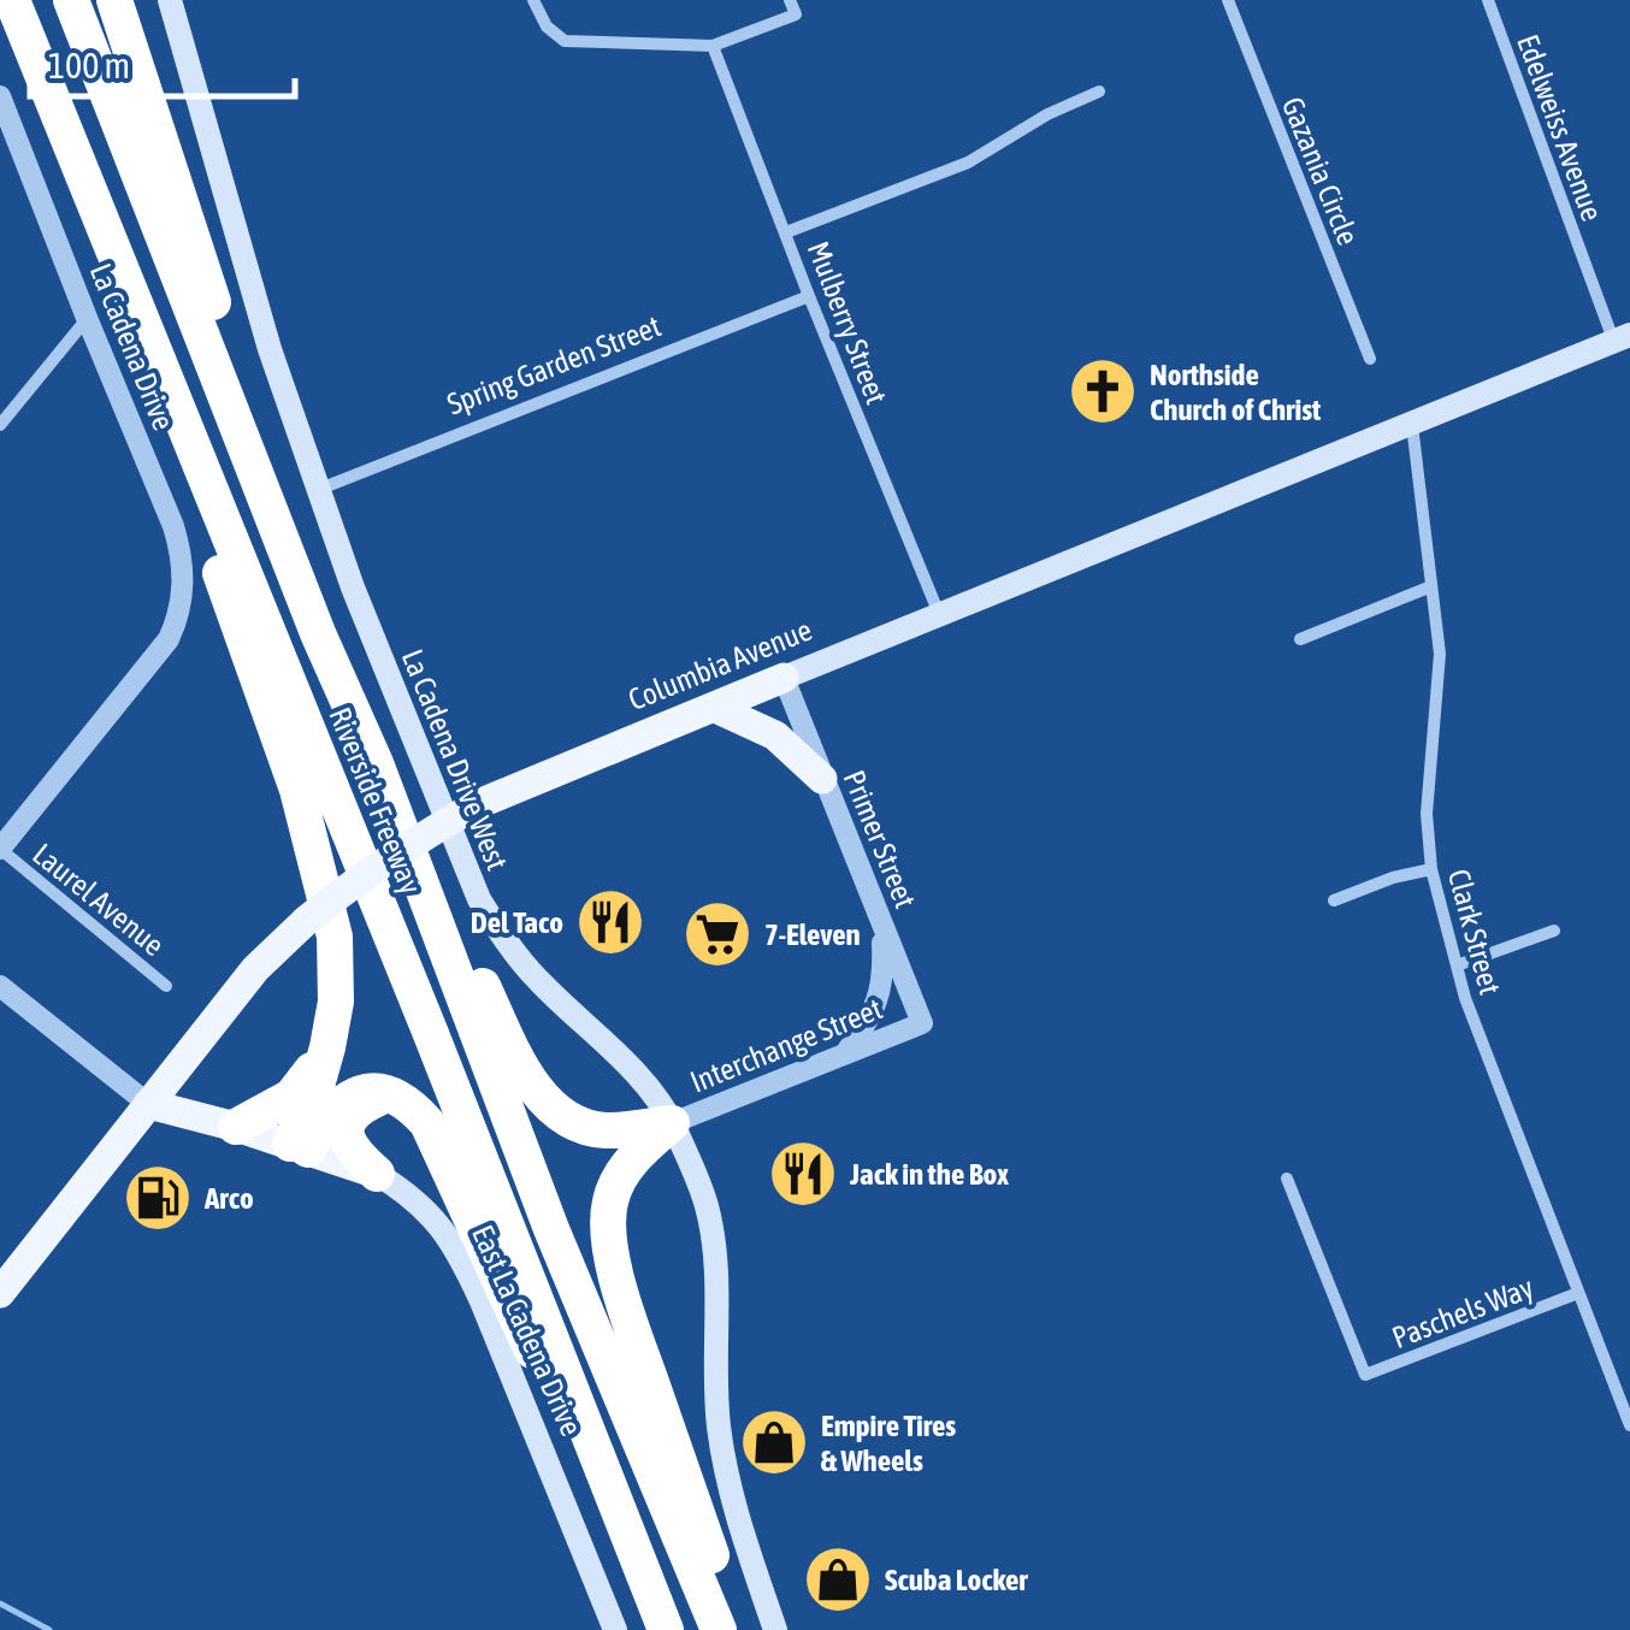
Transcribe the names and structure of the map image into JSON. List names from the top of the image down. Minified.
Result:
{"streets":{"highway":["Riverside Freeway"],"main road":["Columbia Avenue","La Cadena Drive West","East La Cadena Drive"],"street":["Edelweiss Avenue","Gazania Circle","Mulberry Street","La Cadena Drive","Spring Garden Street","Primer Street","Laurel Avenue","Clark Street","Interchange Street","Paschels Way"]},"crossings":[["Edelweiss Avenue","Columbia Avenue"],["Mulberry Street","Spring Garden Street"],["Mulberry Street","Columbia Avenue"],["La Cadena Drive","Laurel Avenue"],["Spring Garden Street","La Cadena Drive West"],["Columbia Avenue","Primer Street"],["Columbia Avenue","Clark Street"],["Columbia Avenue","East La Cadena Drive"],["La Cadena Drive West","Interchange Street"],["Primer Street","Interchange Street"],["Clark Street","Paschels Way"]],"places":{"church":["Northside Church of Christ"],"restaurant":["Del Taco","Jack in the Box"],"supermarket":["7-Eleven"],"fuel station":["Arco"],"shop":["Empire Tires & Wheels","Scuba Locker"]},"scale_bar":"100 m"}
